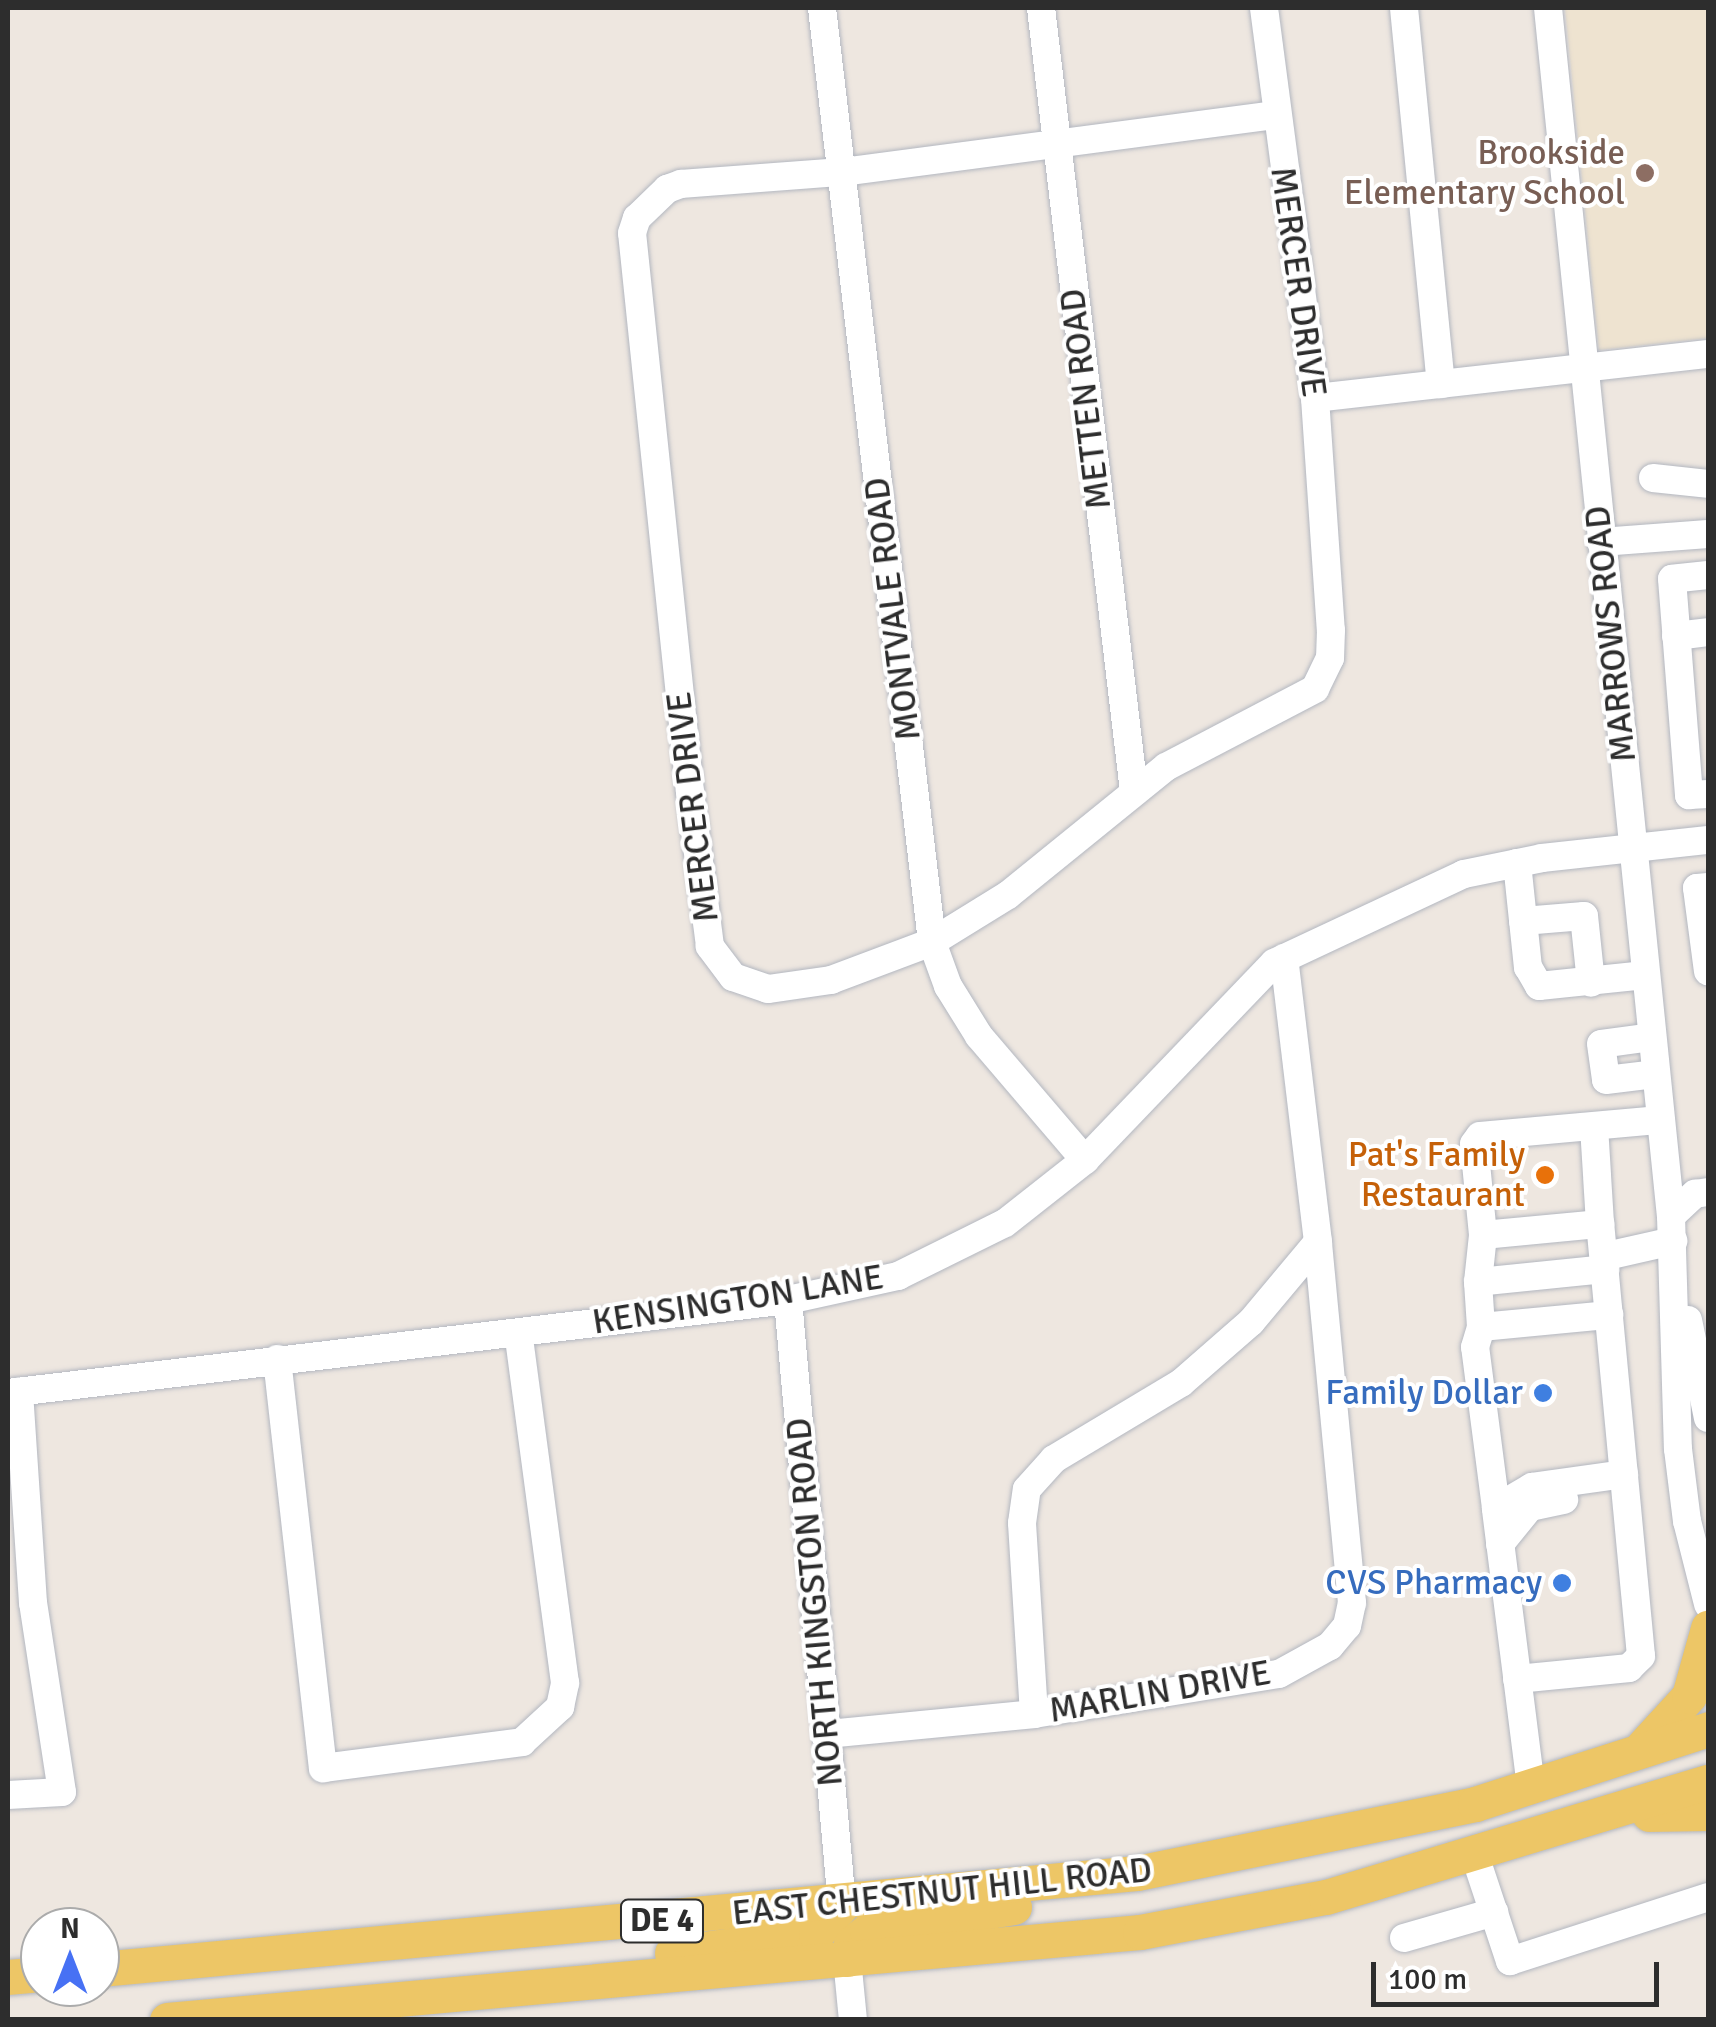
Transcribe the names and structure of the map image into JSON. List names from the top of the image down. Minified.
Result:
{"streets":{"main road":["EAST CHESTNUT HILL ROAD","DE 4"],"street":["MERCER DRIVE","METTEN ROAD","MONTVALE ROAD","MARROWS ROAD","KENSINGTON LANE","NORTH KINGSTON ROAD","MARLIN DRIVE"]},"crossings":[["MERCER DRIVE","METTEN ROAD"],["MERCER DRIVE","MONTVALE ROAD"],["MONTVALE ROAD","KENSINGTON LANE"],["MARROWS ROAD","KENSINGTON LANE"],["KENSINGTON LANE","NORTH KINGSTON ROAD"],["KENSINGTON LANE","MARLIN DRIVE"],["NORTH KINGSTON ROAD","MARLIN DRIVE"],["NORTH KINGSTON ROAD","EAST CHESTNUT HILL ROAD"]],"places":["Brookside Elementary School","Pat's Family Restaurant","Family Dollar","CVS Pharmacy"],"scale_bar":"100 m","north":"top"}
